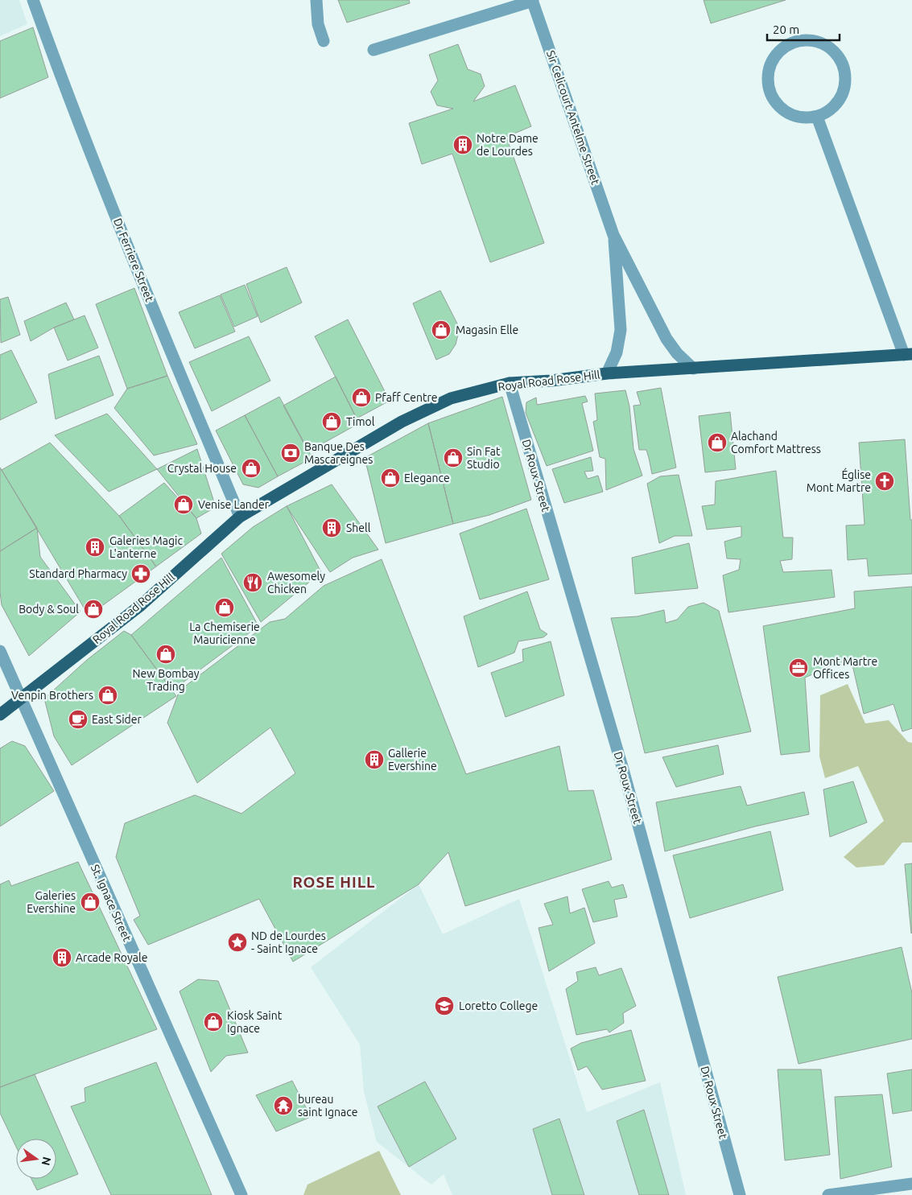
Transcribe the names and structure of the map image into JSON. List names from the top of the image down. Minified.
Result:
{"streets":{"main road":["Royal Road Rose Hill"],"street":["Sir Celicourt Antelme Street","Dr Ferriere Street","Dr Roux Street","St. Ignace Street"]},"crossings":[["Sir Celicourt Antelme Street","Royal Road Rose Hill"],["Dr Ferriere Street","Royal Road Rose Hill"],["Royal Road Rose Hill","Dr Roux Street"],["Royal Road Rose Hill","St. Ignace Street"]],"districts":["ROSE HILL"],"places":{"building":["Notre Dame de Lourdes","Shell","Galeries Magic L'anterne","Gallerie Evershine","Arcade Royale"],"shop":["Magasin Elle","Pfaff Centre","Timol","Alachand Comfort Mattress","Sin Fat Studio","Crystal House","Elegance","Venise Lander","La Chemiserie Mauricienne","Body & Soul","New Bombay Trading","Venpin Brothers","Galeries Evershine","Kiosk Saint Ignace"],"bank":["Banque Des Mascareignes"],"church":["Église Mont Martre"],"pharmacy":["Standard Pharmacy"],"restaurant":["Awesomely Chicken"],"office":["Mont Martre Offices"],"cafe":["East Sider"],"place":["ND de Lourdes - Saint Ignace"],"school or university":["Loretto College"],"temple":["bureau saint Ignace"]},"scale_bar":"20 m","north":"right"}
